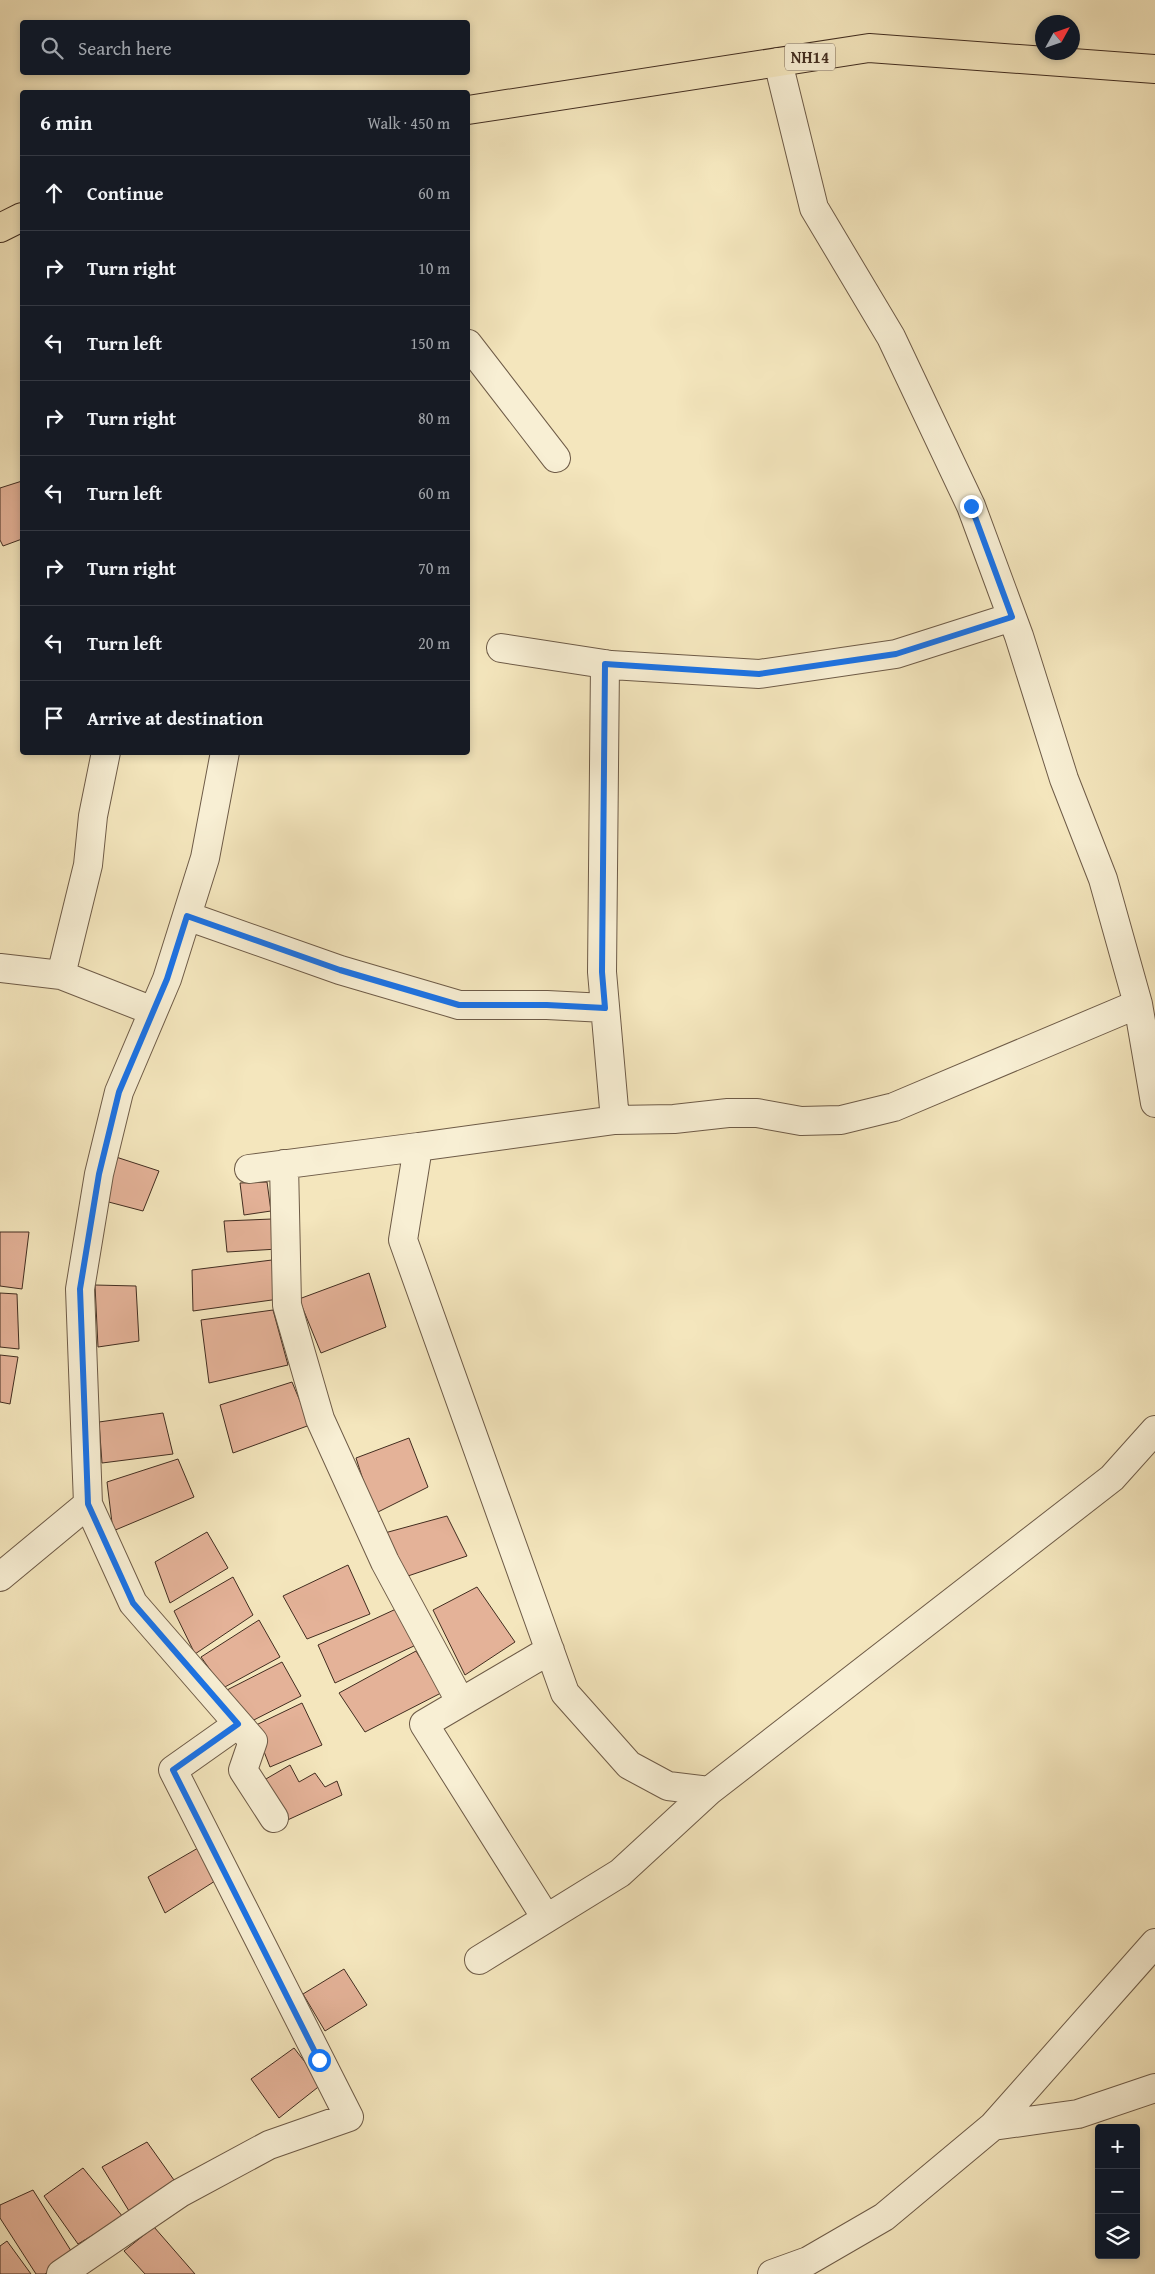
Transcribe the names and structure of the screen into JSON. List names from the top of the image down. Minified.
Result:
{"streets":{"highway":["NH14"]},"north":"top right","page":{"search":"Search here","heading":["6 min","Walk · 450 m"],"list":[["Continue","60 m"],["Turn right","10 m"],["Turn left","150 m"],["Turn right","80 m"],["Turn left","60 m"],["Turn right","70 m"],["Turn left","20 m"],"Arrive at destination"],"map_buttons":["+","−"]}}
